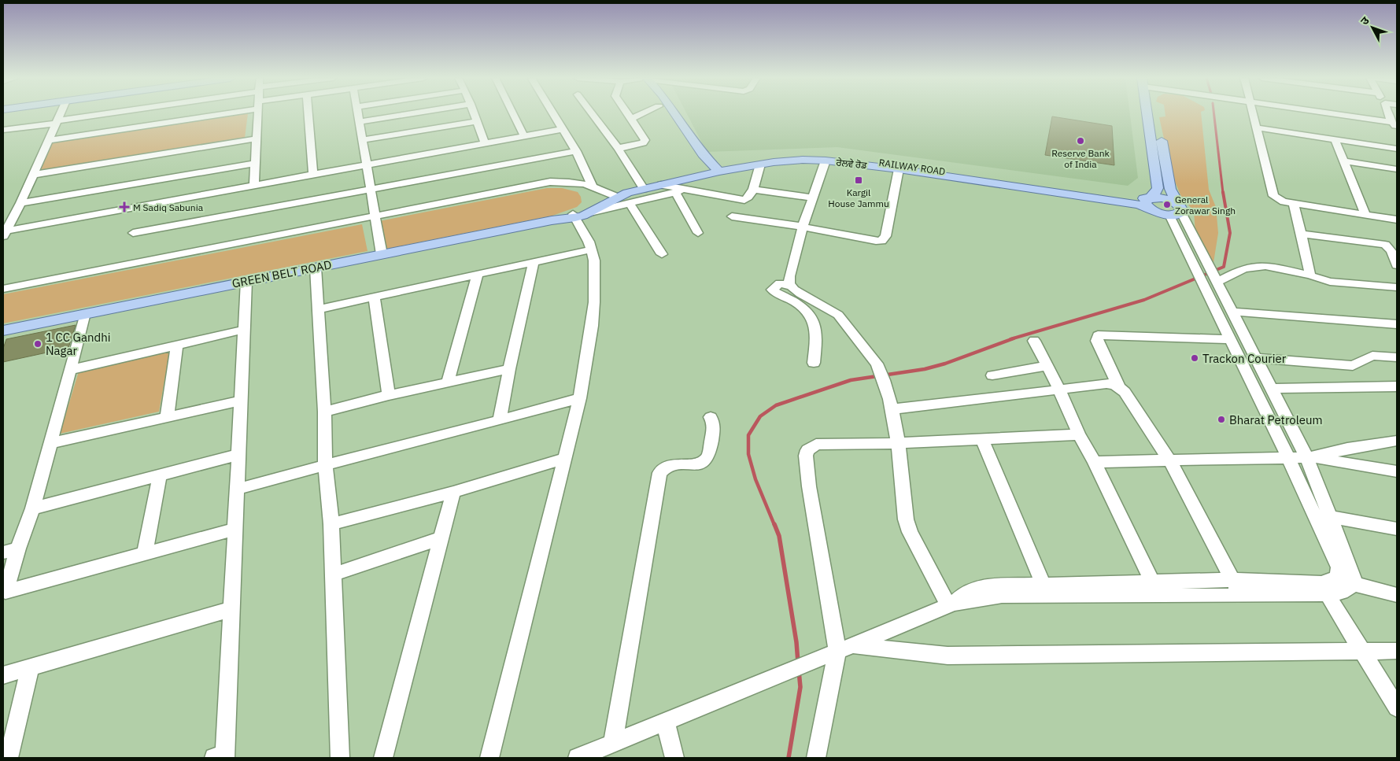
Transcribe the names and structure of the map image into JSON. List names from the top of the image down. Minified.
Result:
{"streets":{"main road":["ਰੇਲਵੇ ਰੋਡ","RAILWAY ROAD","GREEN BELT ROAD"]},"crossings":[["ਰੇਲਵੇ ਰੋਡ","RAILWAY ROAD"],["ਰੇਲਵੇ ਰੋਡ","GREEN BELT ROAD"]],"places":{"other":["Reserve Bank of India","General Zorawar Singh","1 CC Gandhi Nagar","Trackon Courier","Bharat Petroleum"],"transit":["Kargil House Jammu"],"health":["M Sadiq Sabunia"]},"north":"top left"}
